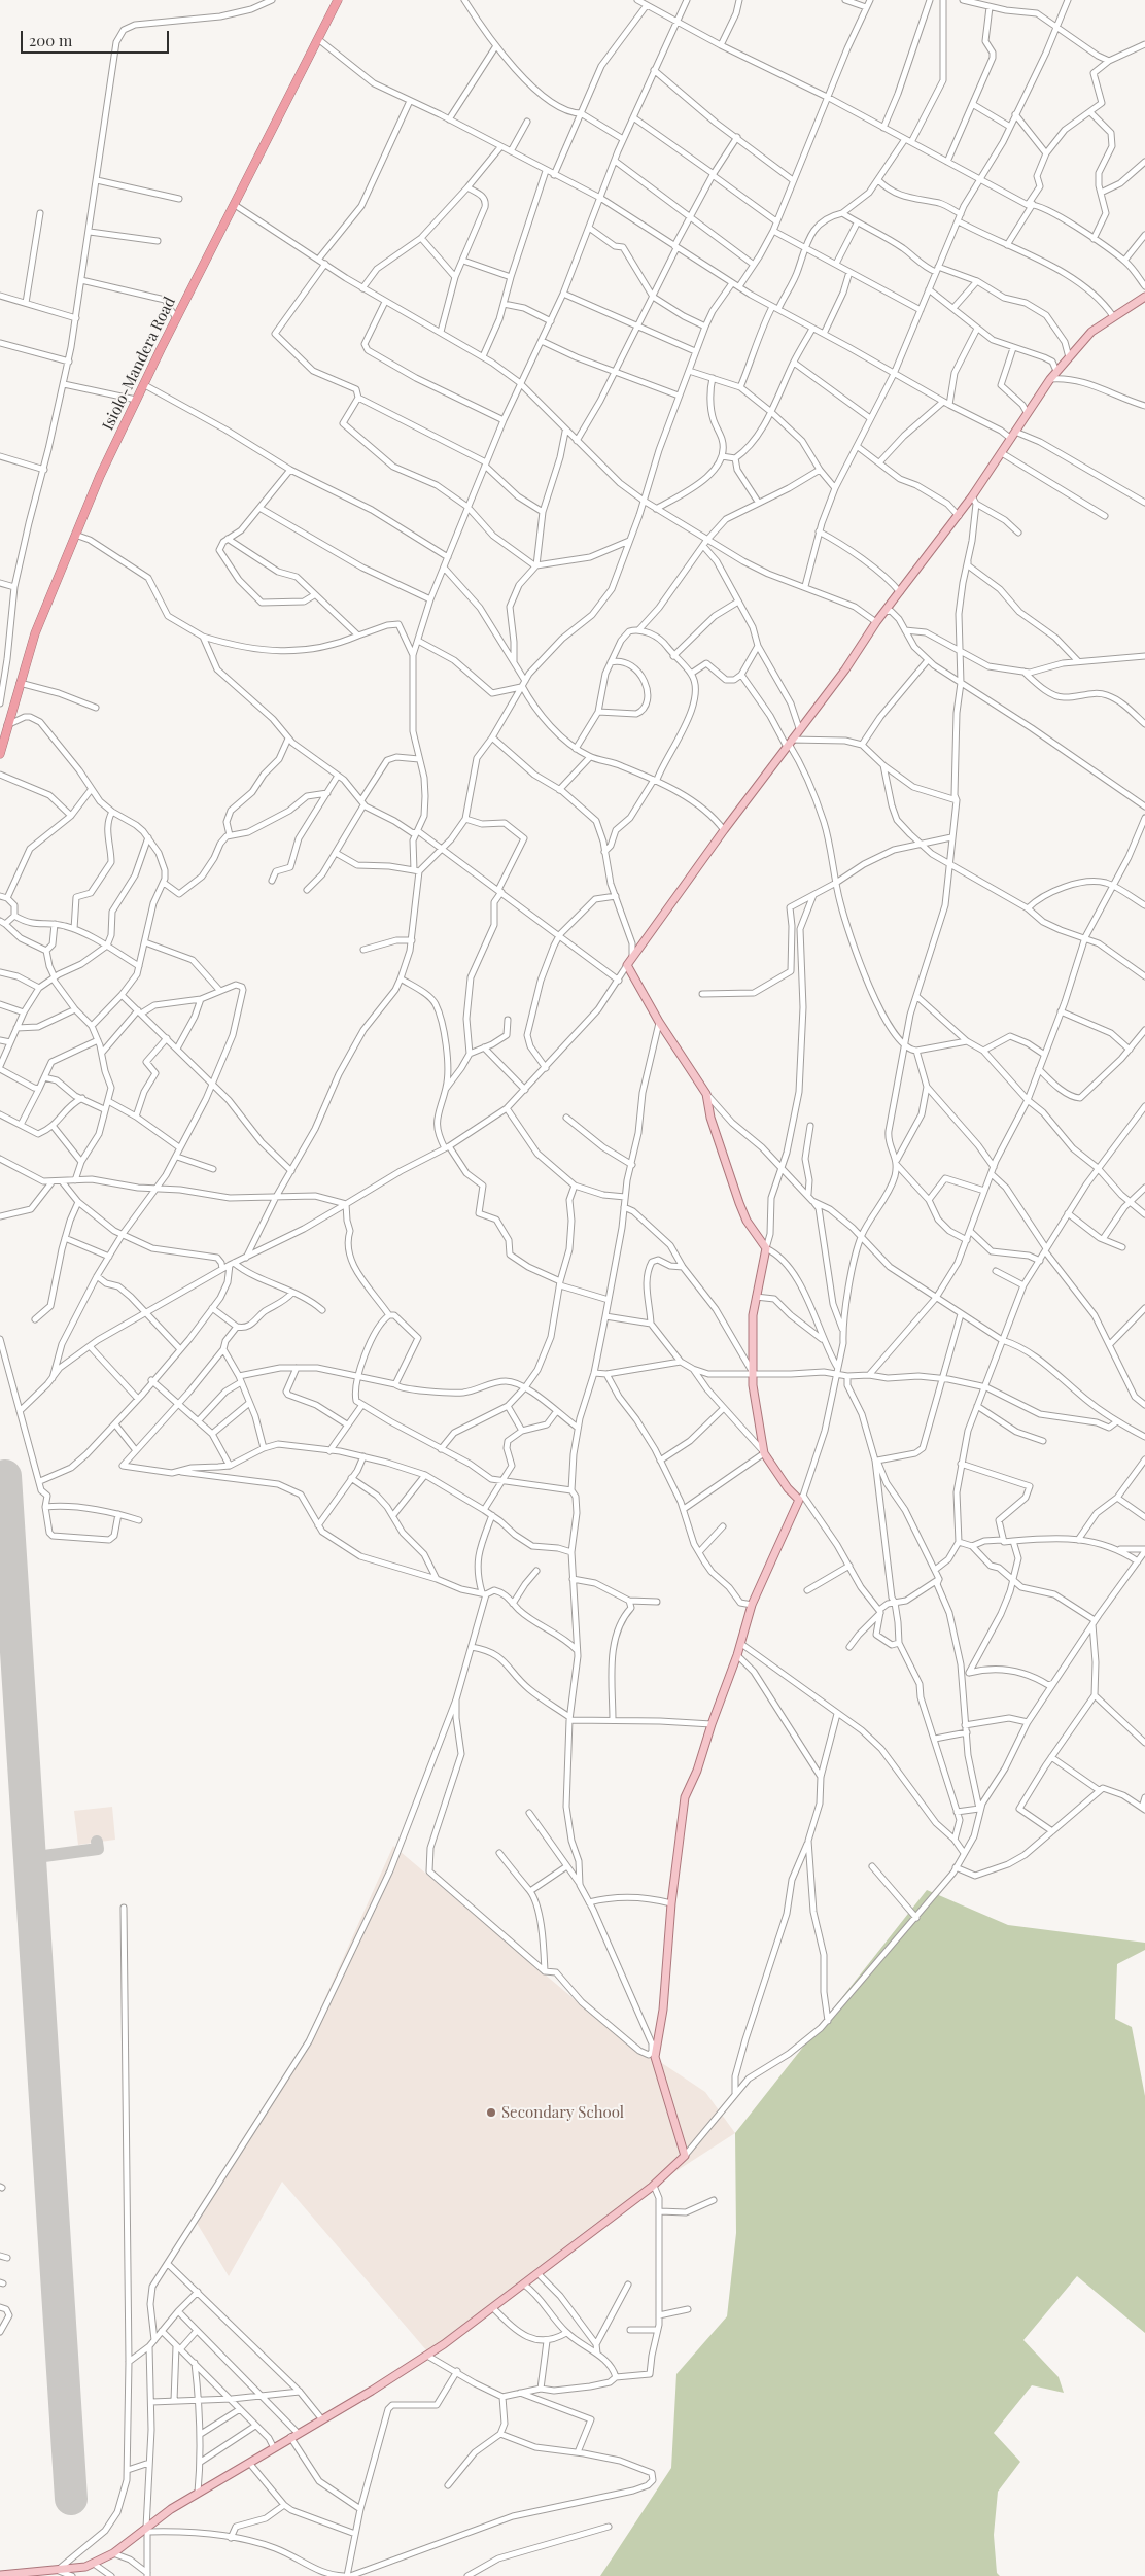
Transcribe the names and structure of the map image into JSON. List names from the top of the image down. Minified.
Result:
{"streets":{"highway":["Isiolo-Mandera Road"]},"places":["Secondary School"],"scale_bar":"200 m"}
